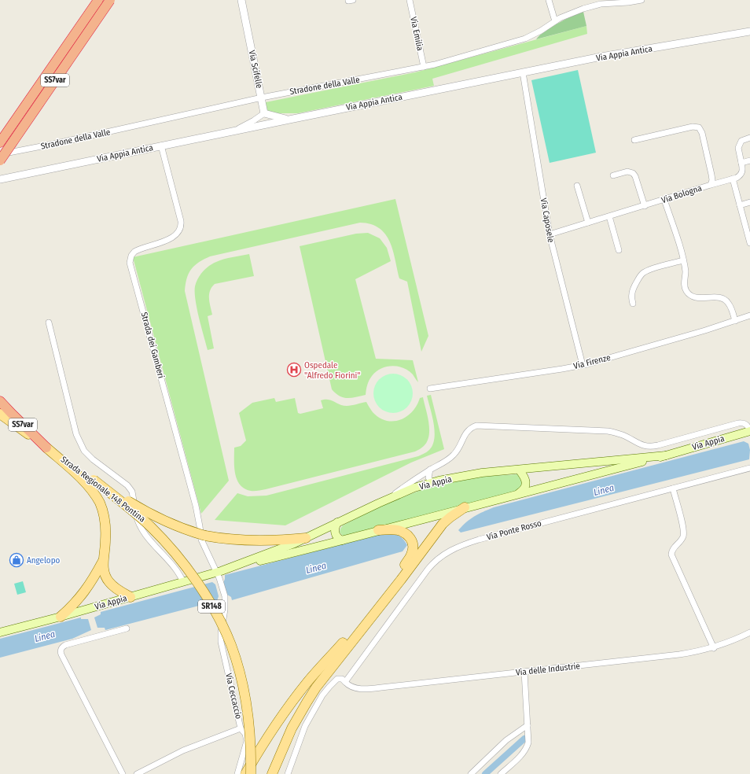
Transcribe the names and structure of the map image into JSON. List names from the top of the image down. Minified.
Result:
{"streets":{"highway":["SS7var"],"main road":["Via Appia","Strada Regionale 148 Pontina","SR148"],"street":["Via Emilia","Via Appia Antica","Via Scifelle","Stradone della Valle","Via Bologna","Via Caposele","Strada dei Gamberi","Via Firenze","Via Ponte Rosso","Via delle Industrie","Via Ceccaccio"]},"crossings":[["Via Emilia","Stradone della Valle"],["Via Appia Antica","Via Caposele"],["Via Appia Antica","Strada dei Gamberi"],["Via Scifelle","Stradone della Valle"],["SS7var","Strada Regionale 148 Pontina"],["SS7var","SR148"],["Via Bologna","Via Caposele"],["Via Caposele","Via Firenze"],["Strada dei Gamberi","Via Appia"],["Strada dei Gamberi","Via Ceccaccio"],["Via Appia","SR148"],["Via Appia","Via Ceccaccio"],["Strada Regionale 148 Pontina","SR148"],["Via Ponte Rosso","Via delle Industrie"]],"water":["Linea"],"places":{"hospital":["Ospedale \"Alfredo Fiorini\""],"shop":["Angelopo"]}}
